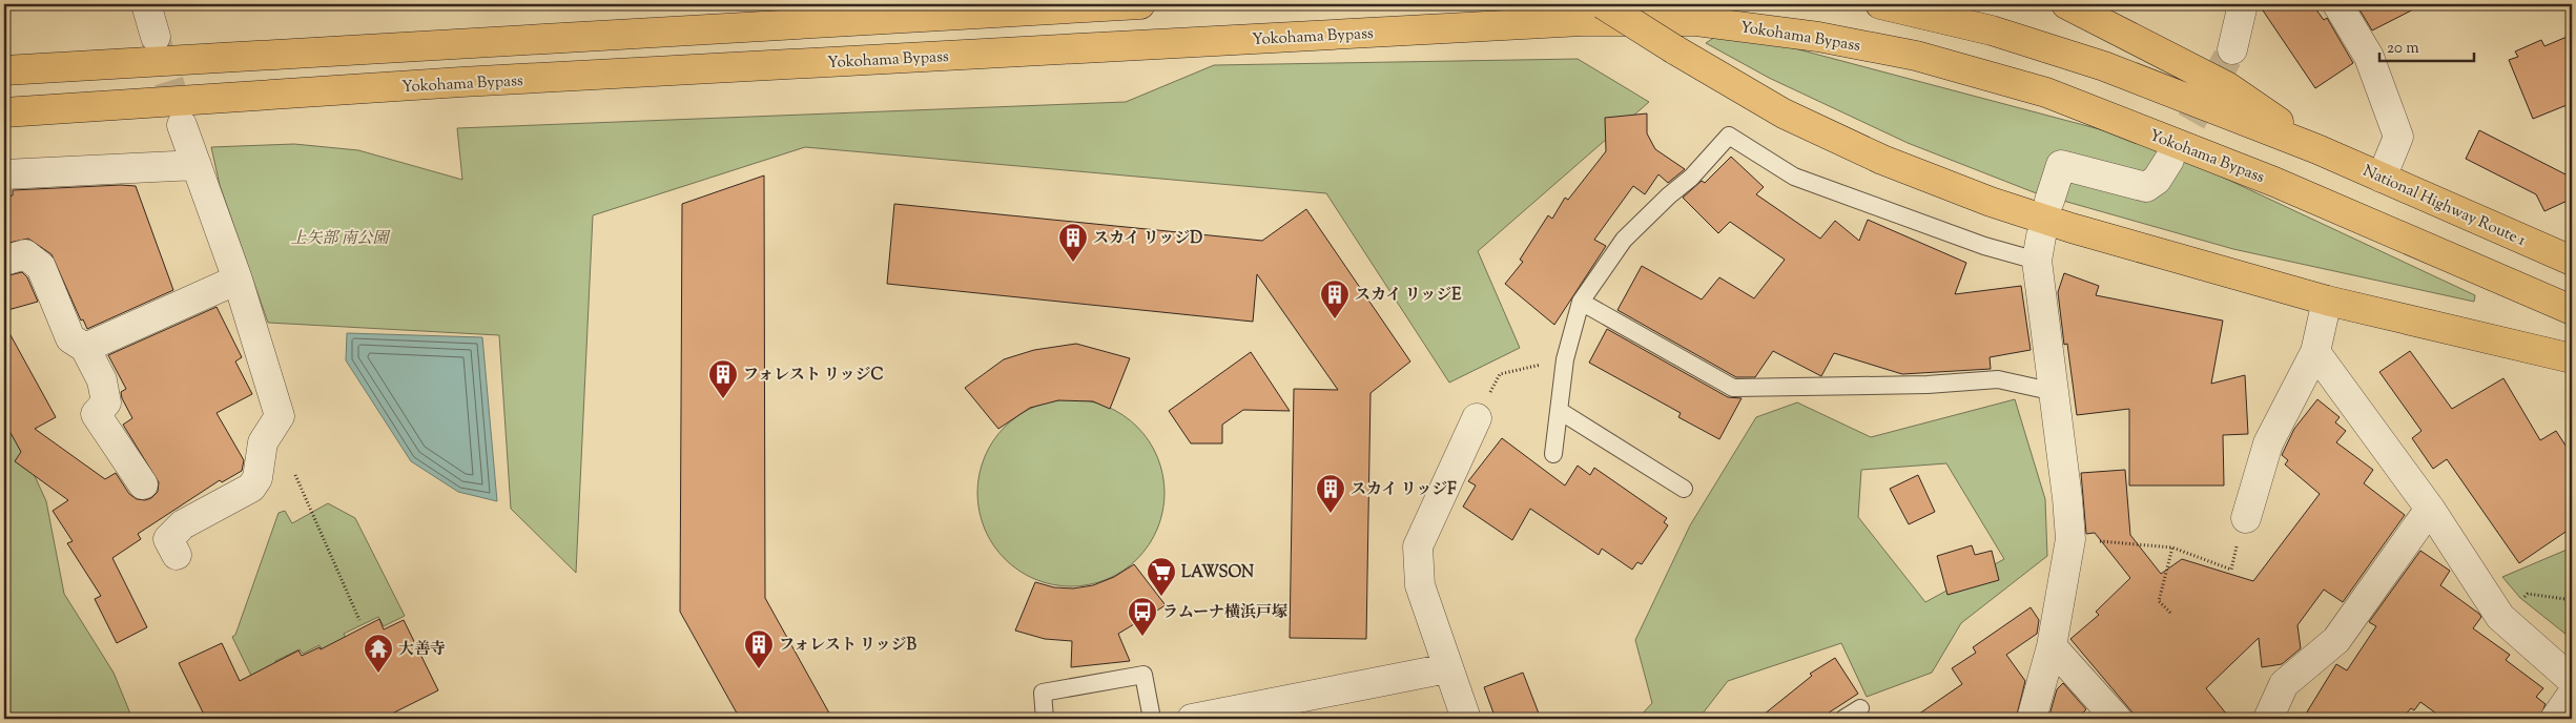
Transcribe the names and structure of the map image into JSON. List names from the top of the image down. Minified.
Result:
{"streets":{"highway":["Yokohama Bypass","National Highway Route 1"]},"parks":["上矢部 南公園"],"places":{"building":["スカイ リッジD","スカイ リッジE","フォレスト リッジC","スカイ リッジF","フォレスト リッジB"],"supermarket":["LAWSON"],"bus stop":["ラムーナ横浜戸塚"],"temple":["大善寺"]},"scale_bar":"20 m"}
